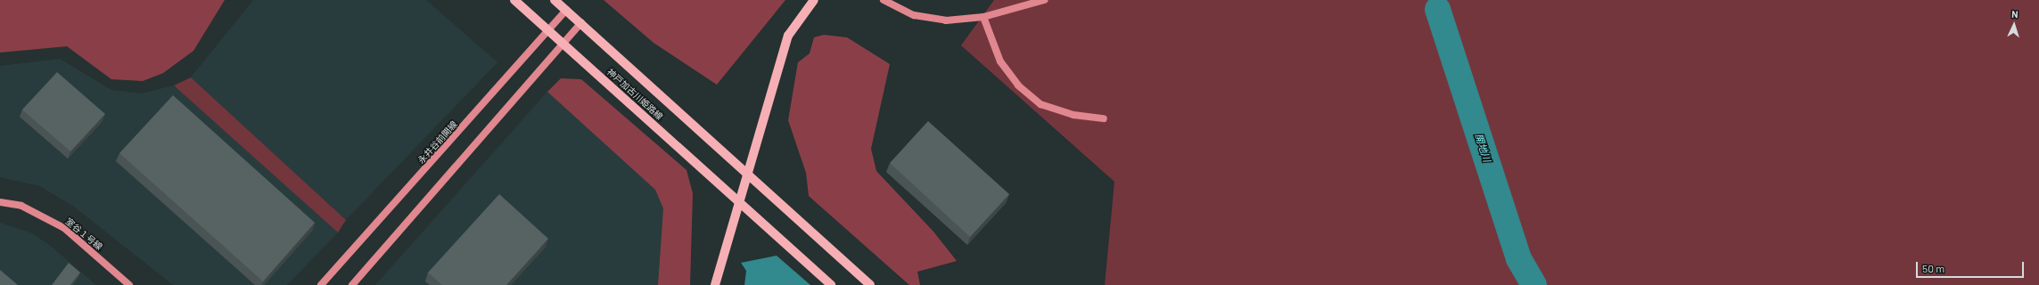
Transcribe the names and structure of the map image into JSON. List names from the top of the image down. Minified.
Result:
{"streets":{"main road":["神戸加古川姫路線"],"street":["永井谷前開線","室谷１号線"]},"crossings":[["神戸加古川姫路線","永井谷前開線"]],"water":["開地川"],"scale_bar":"50 m","north":"top"}
